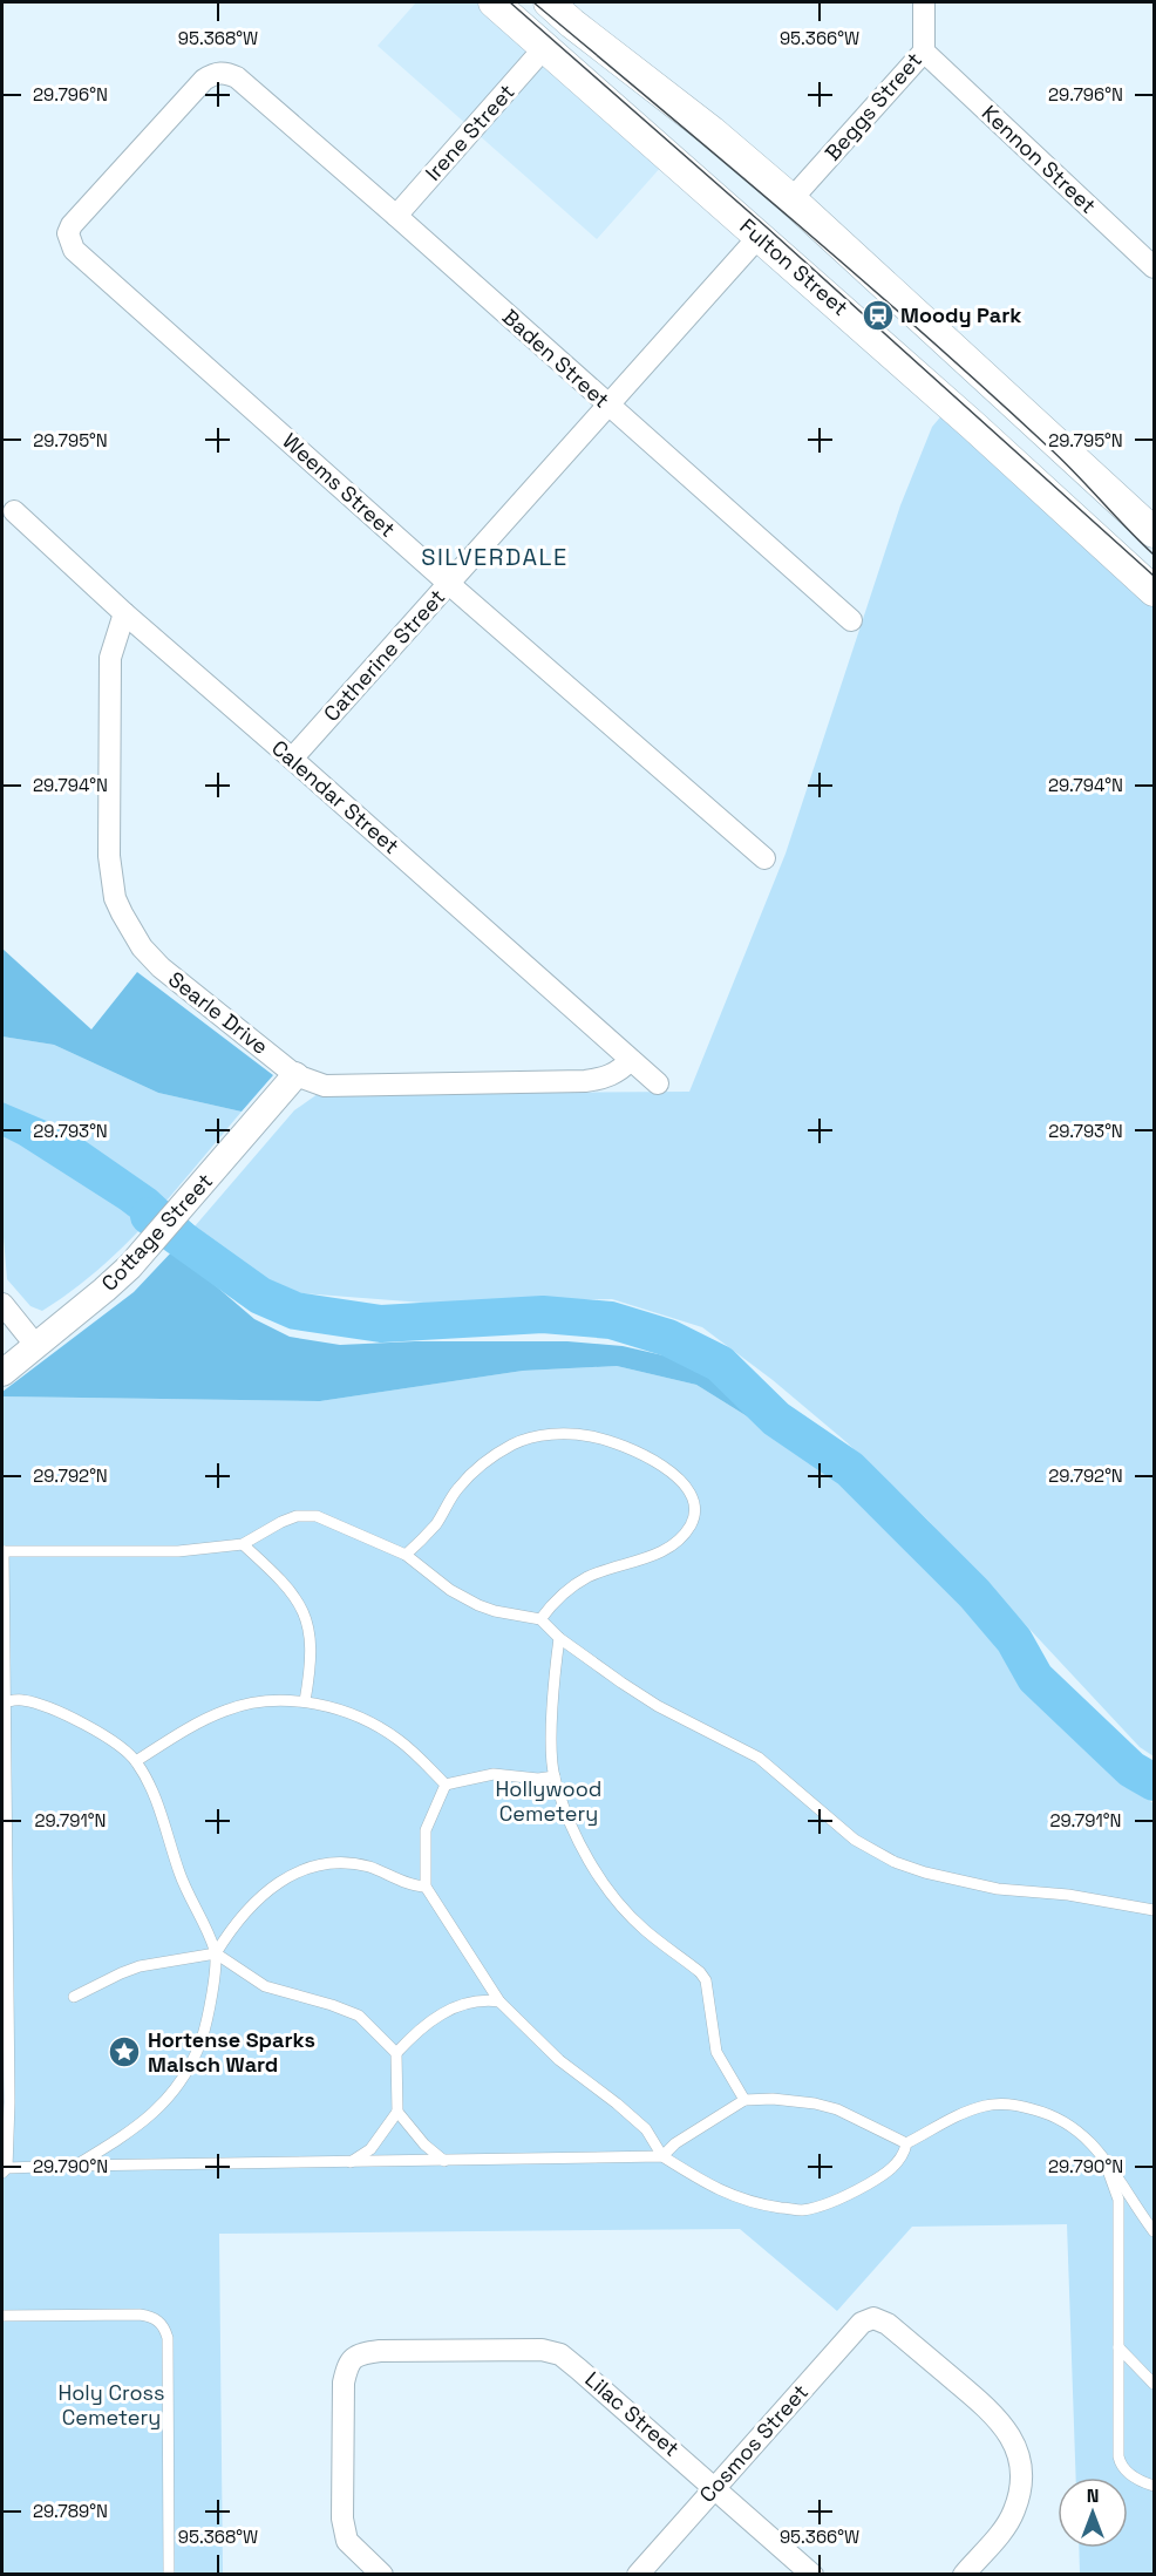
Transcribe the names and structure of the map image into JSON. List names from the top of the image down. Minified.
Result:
{"streets":{"main road":["Fulton Street"],"street":["Beggs Street","Irene Street","Kennon Street","Baden Street","Weems Street","Catherine Street","Calendar Street","Searle Drive","Cottage Street","Lilac Street","Cosmos Street"]},"crossings":[["Beggs Street","Kennon Street"],["Irene Street","Fulton Street"],["Irene Street","Baden Street"],["Fulton Street","Catherine Street"],["Baden Street","Weems Street"],["Baden Street","Catherine Street"],["Weems Street","Catherine Street"],["Catherine Street","Calendar Street"],["Calendar Street","Searle Drive"],["Searle Drive","Cottage Street"],["Lilac Street","Cosmos Street"]],"districts":["SILVERDALE"],"parks":["Hollywood Cemetery","Holy Cross Cemetery"],"places":{"station":["Moody Park"],"place":["Hortense Sparks Malsch Ward"]},"north":"top","coordinates":["95.368°W","95.366°W","29.796°N","29.795°N","29.794°N","29.793°N","29.792°N","29.791°N","29.790°N","29.789°N"]}
